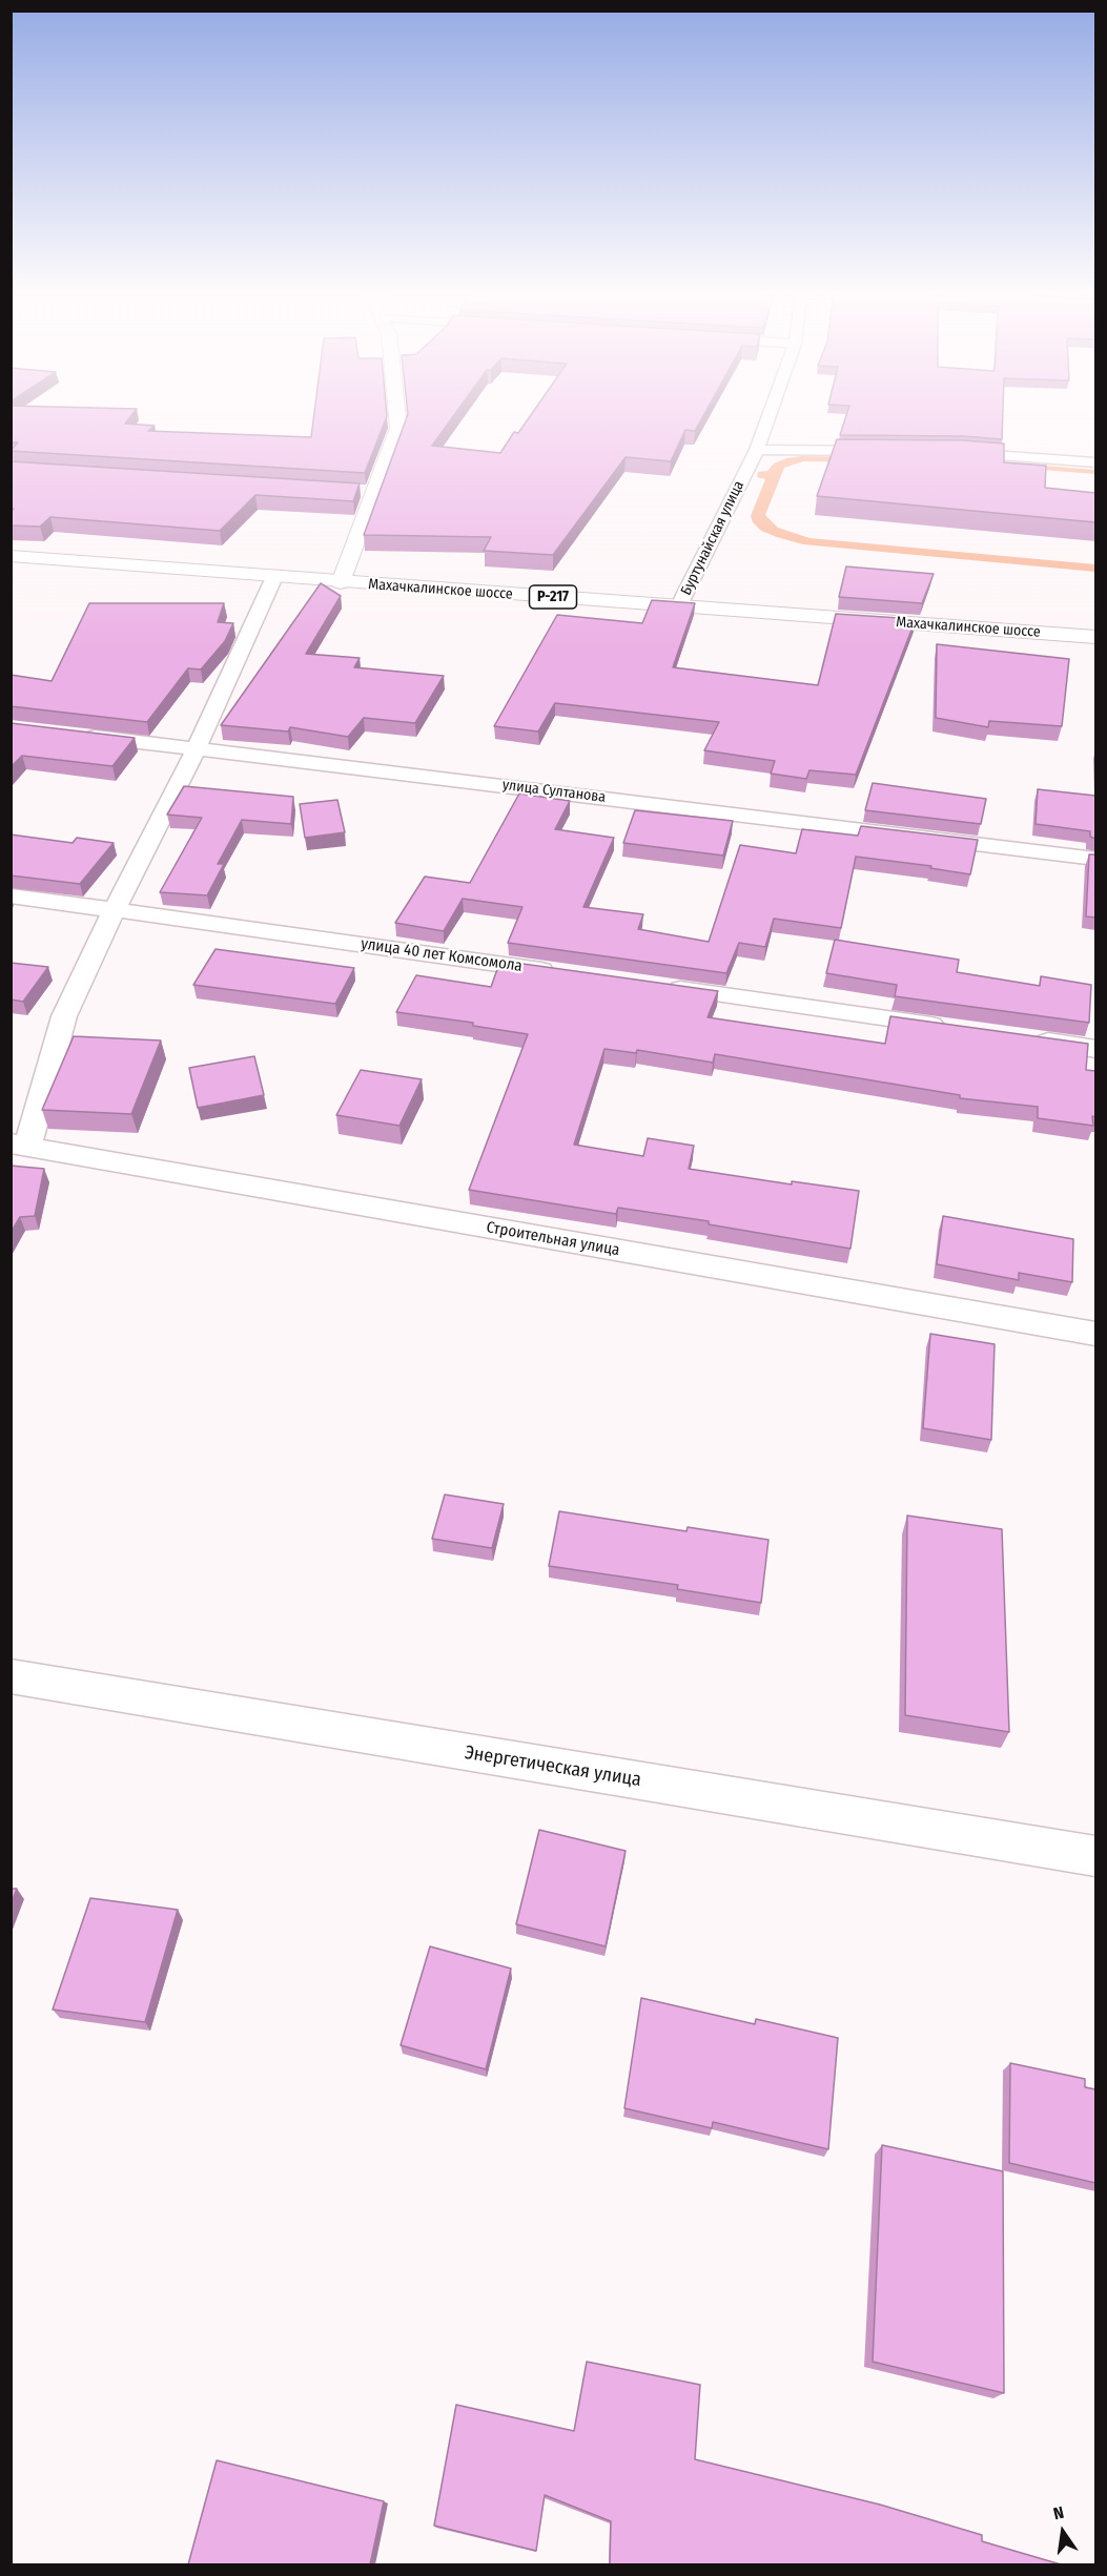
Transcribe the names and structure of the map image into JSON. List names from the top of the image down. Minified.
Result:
{"streets":{"main road":["Махачкалинское шоссе","Р-217"],"street":["Буртунайская улица","улица Султанова","улица 40 лет Комсомола","Строительная улица","Энергетическая улица"]},"crossings":[["Буртунайская улица","Махачкалинское шоссе"]],"north":"top"}
